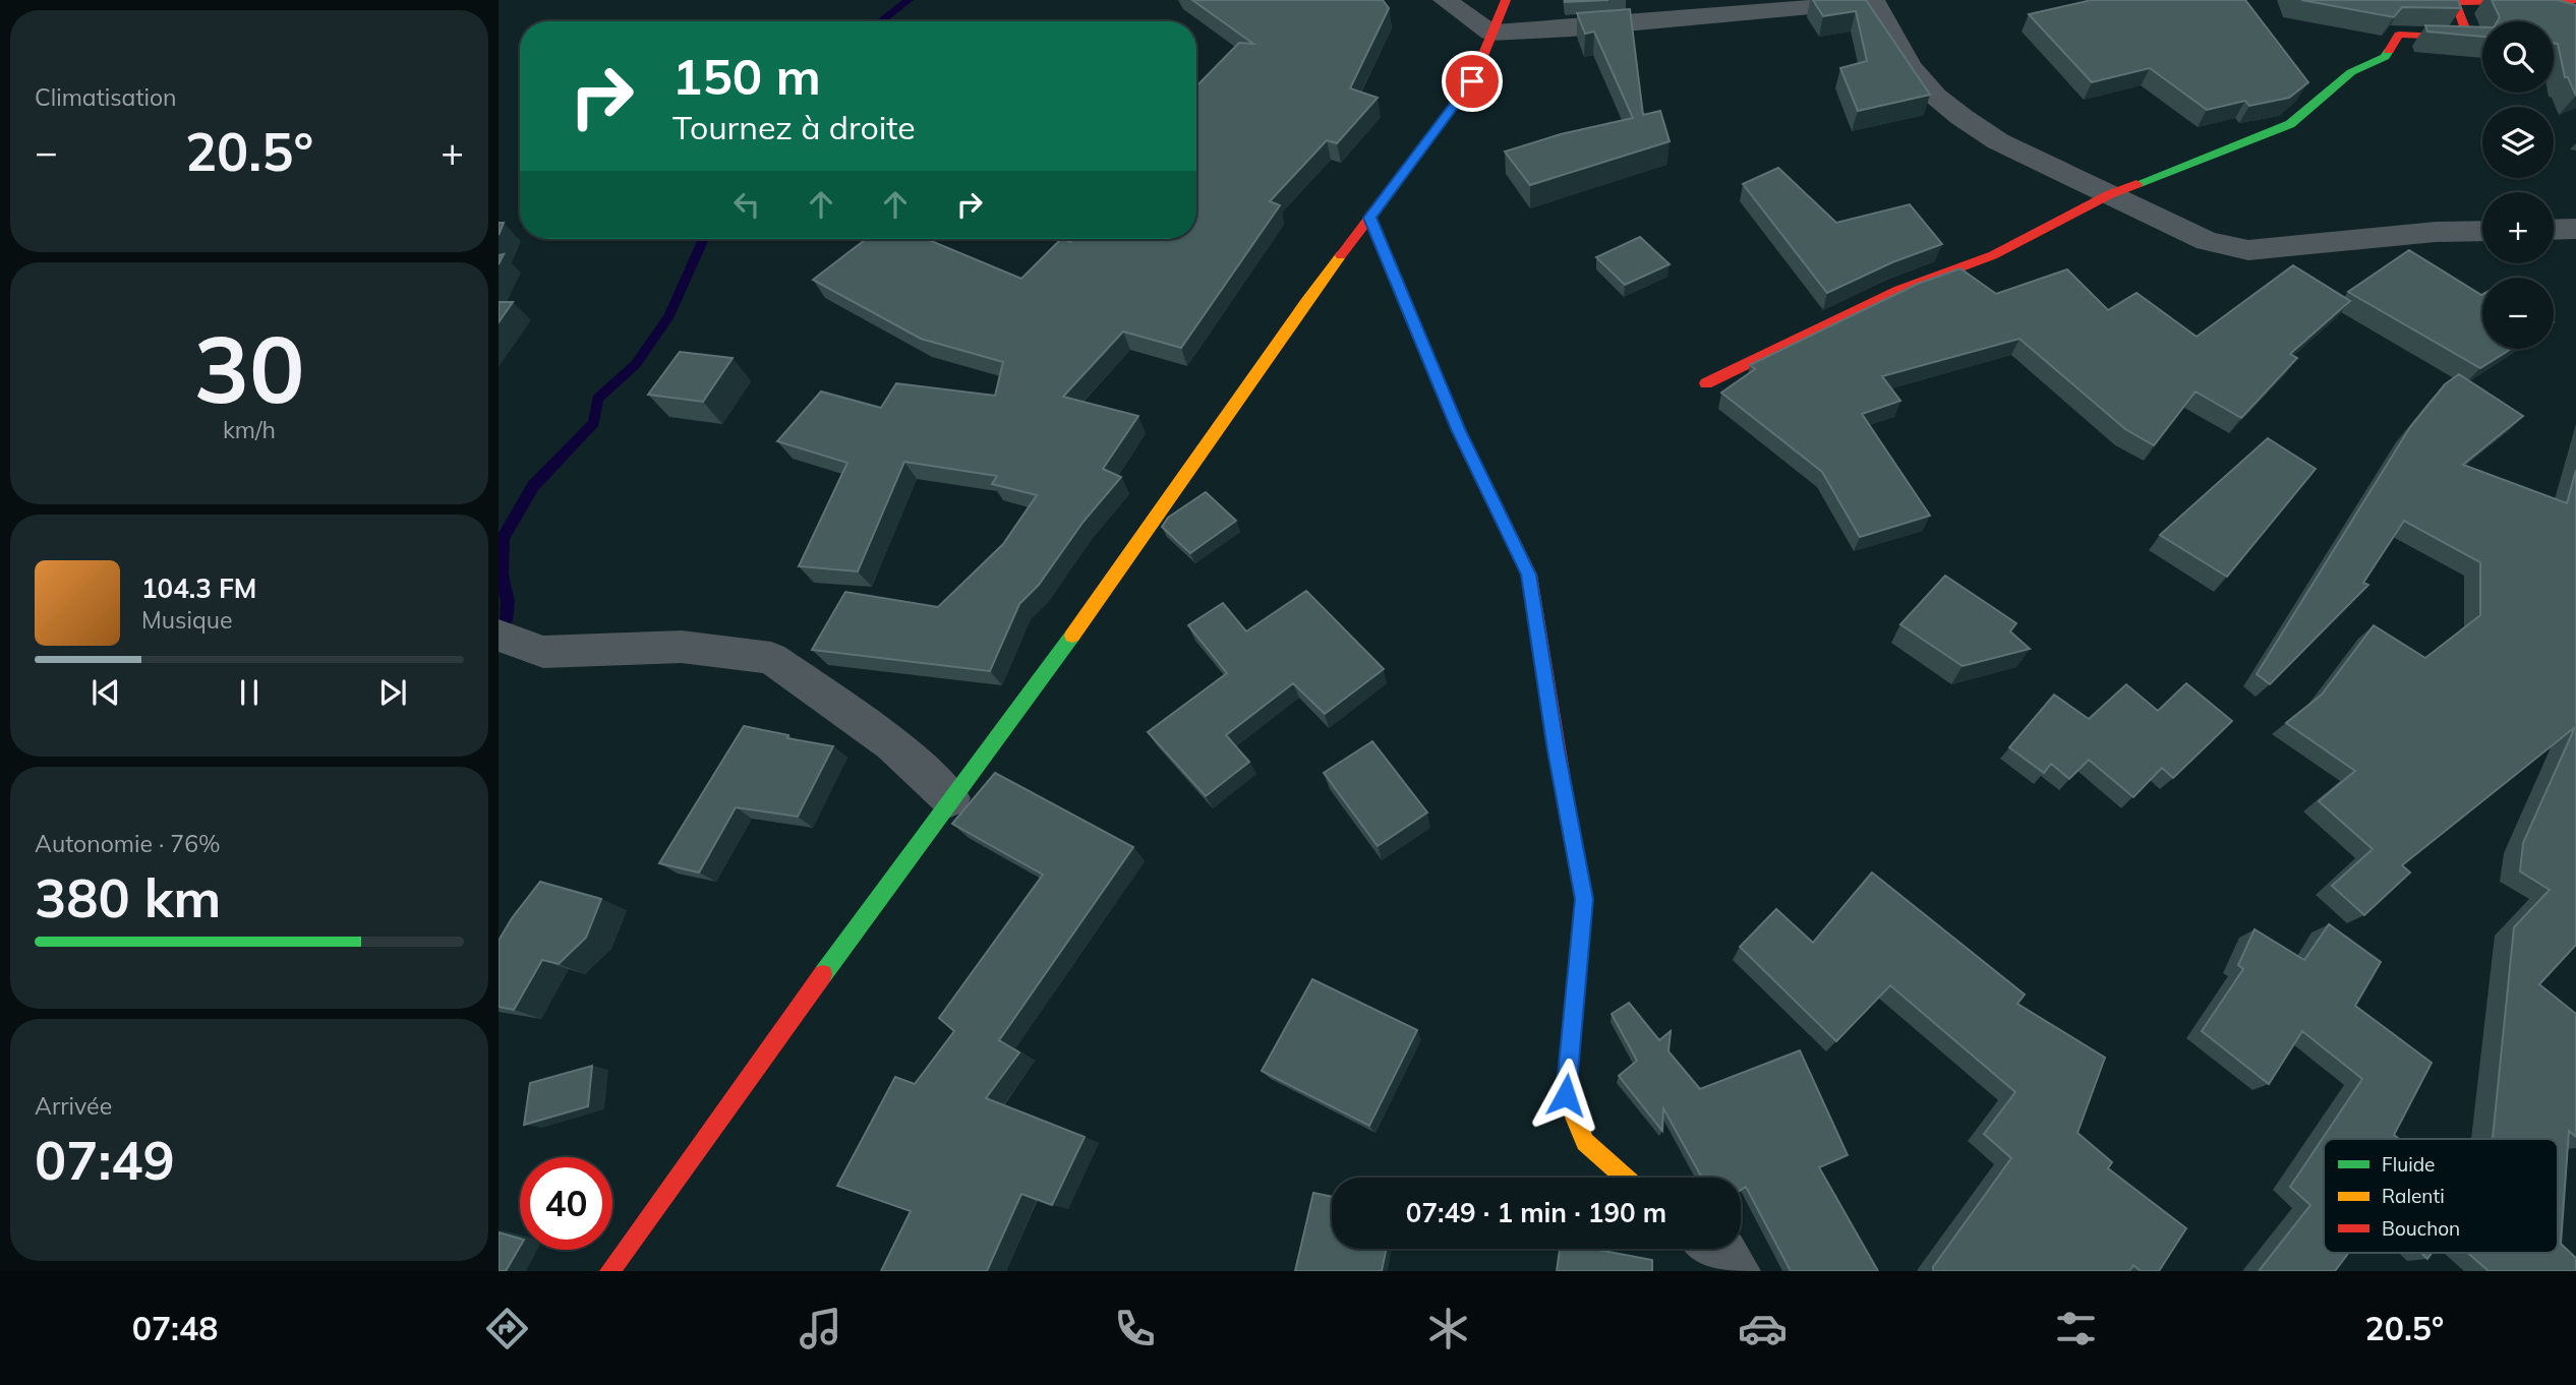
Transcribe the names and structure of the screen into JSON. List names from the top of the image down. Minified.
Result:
{"legend":["Fluide","Ralenti","Bouchon"],"page":{"tile":["Climatisation",["30","km/h"],["Autonomie · 76%","380 km"],["Arrivée","07:49"]],"map_buttons":["+","−"],"turn":["150 m","Tournez à droite"],"heat":["−","20.5°","+"],"song":["104.3 FM","Musique"],"limit":"40","trip":"07:49 · 1 min · 190 m","tabs":["07:48","20.5°"]}}
